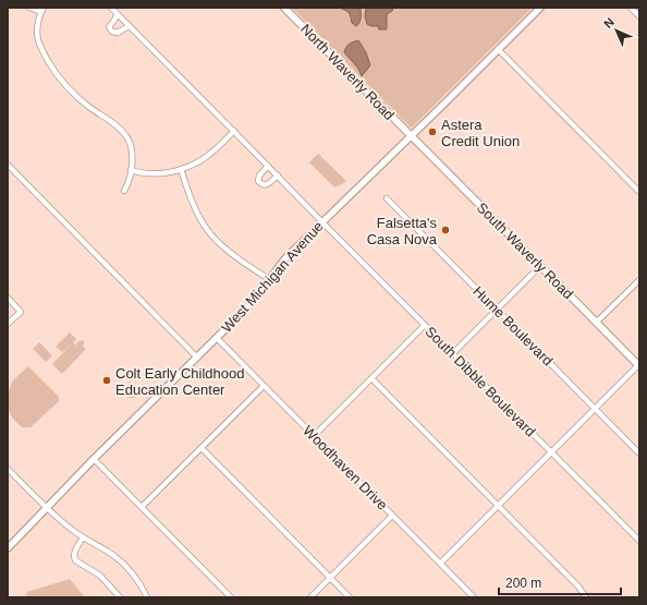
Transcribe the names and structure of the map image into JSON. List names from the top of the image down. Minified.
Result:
{"streets":{"main road":["North Waverly Road","South Waverly Road"],"street":["West Michigan Avenue","Hume Boulevard","South Dibble Boulevard","Woodhaven Drive"]},"crossings":[["North Waverly Road","South Waverly Road"],["North Waverly Road","West Michigan Avenue"],["South Waverly Road","West Michigan Avenue"],["West Michigan Avenue","South Dibble Boulevard"],["West Michigan Avenue","Woodhaven Drive"]],"places":["Astera Credit Union","Falsetta's Casa Nova","Colt Early Childhood Education Center"],"scale_bar":"200 m","north":"top left"}
